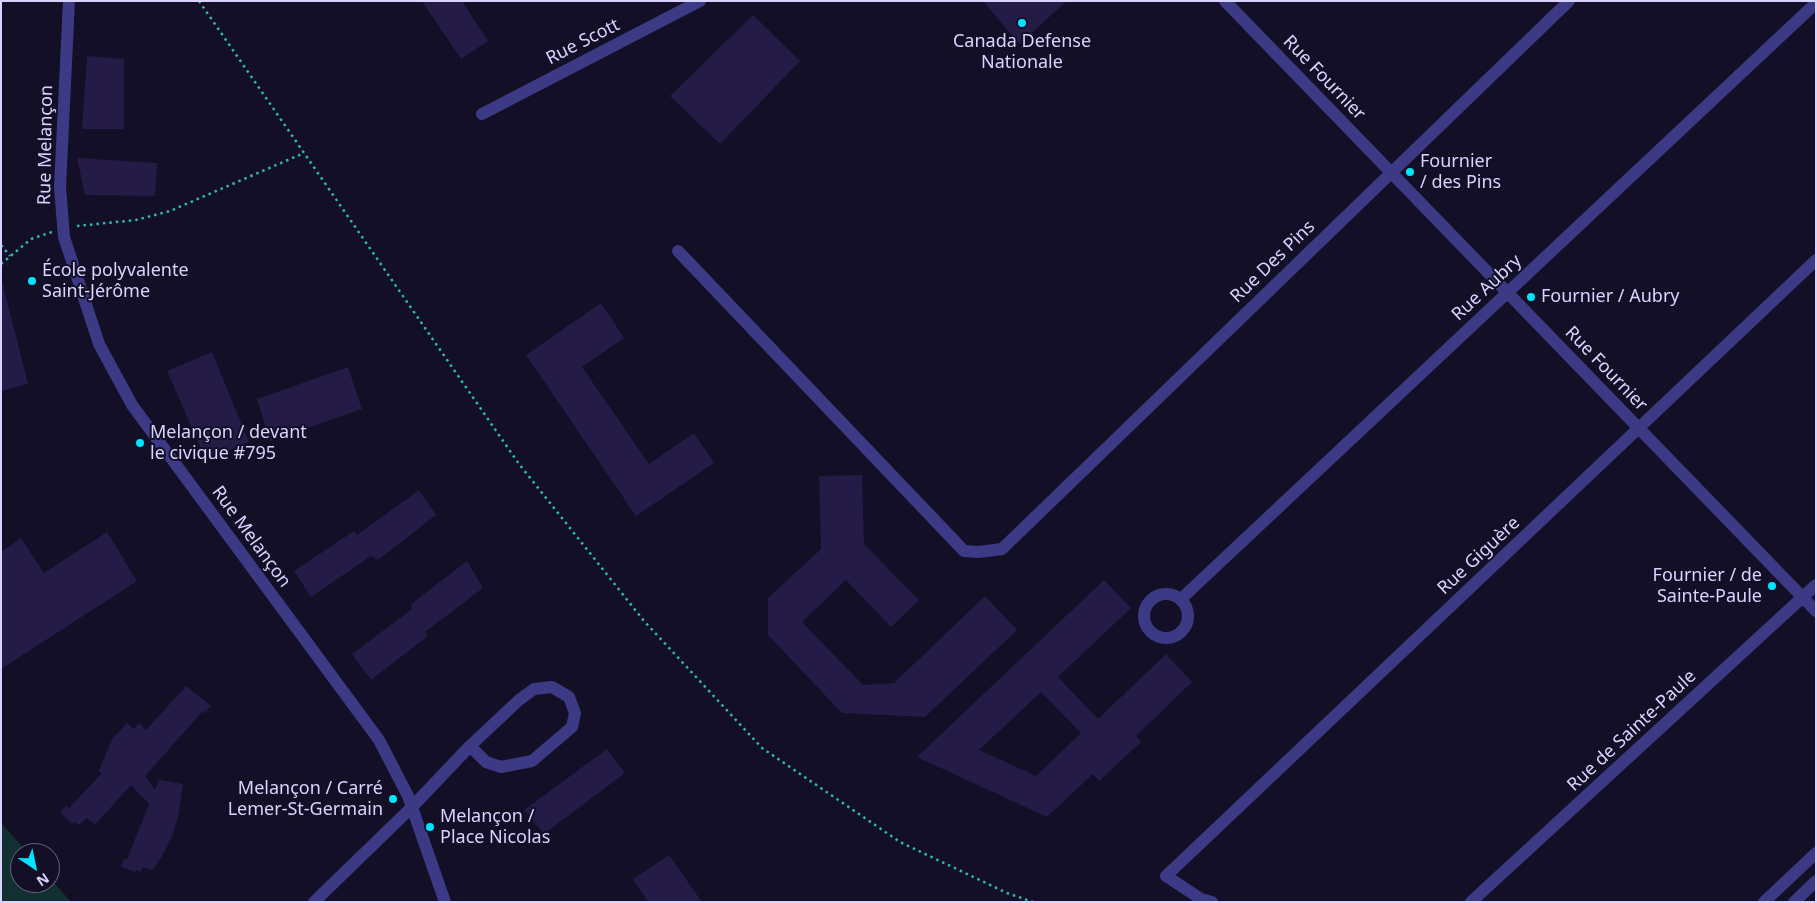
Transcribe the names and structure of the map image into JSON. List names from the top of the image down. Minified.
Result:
{"streets":{"street":["Rue Scott","Rue Fournier","Rue Melançon","Rue Des Pins","Rue Aubry","Rue Giguère","Rue de Sainte-Paule"]},"crossings":[["Rue Fournier","Rue Des Pins"],["Rue Fournier","Rue Aubry"],["Rue Fournier","Rue Giguère"],["Rue Fournier","Rue de Sainte-Paule"]],"places":["Canada Defense Nationale","Fournier / des Pins","École polyvalente Saint-Jérôme","Fournier / Aubry","Melançon / devant le civique #795","Fournier / de Sainte-Paule","Melançon / Carré Lemer-St-Germain","Melançon / Place Nicolas"],"north":"bottom right"}
